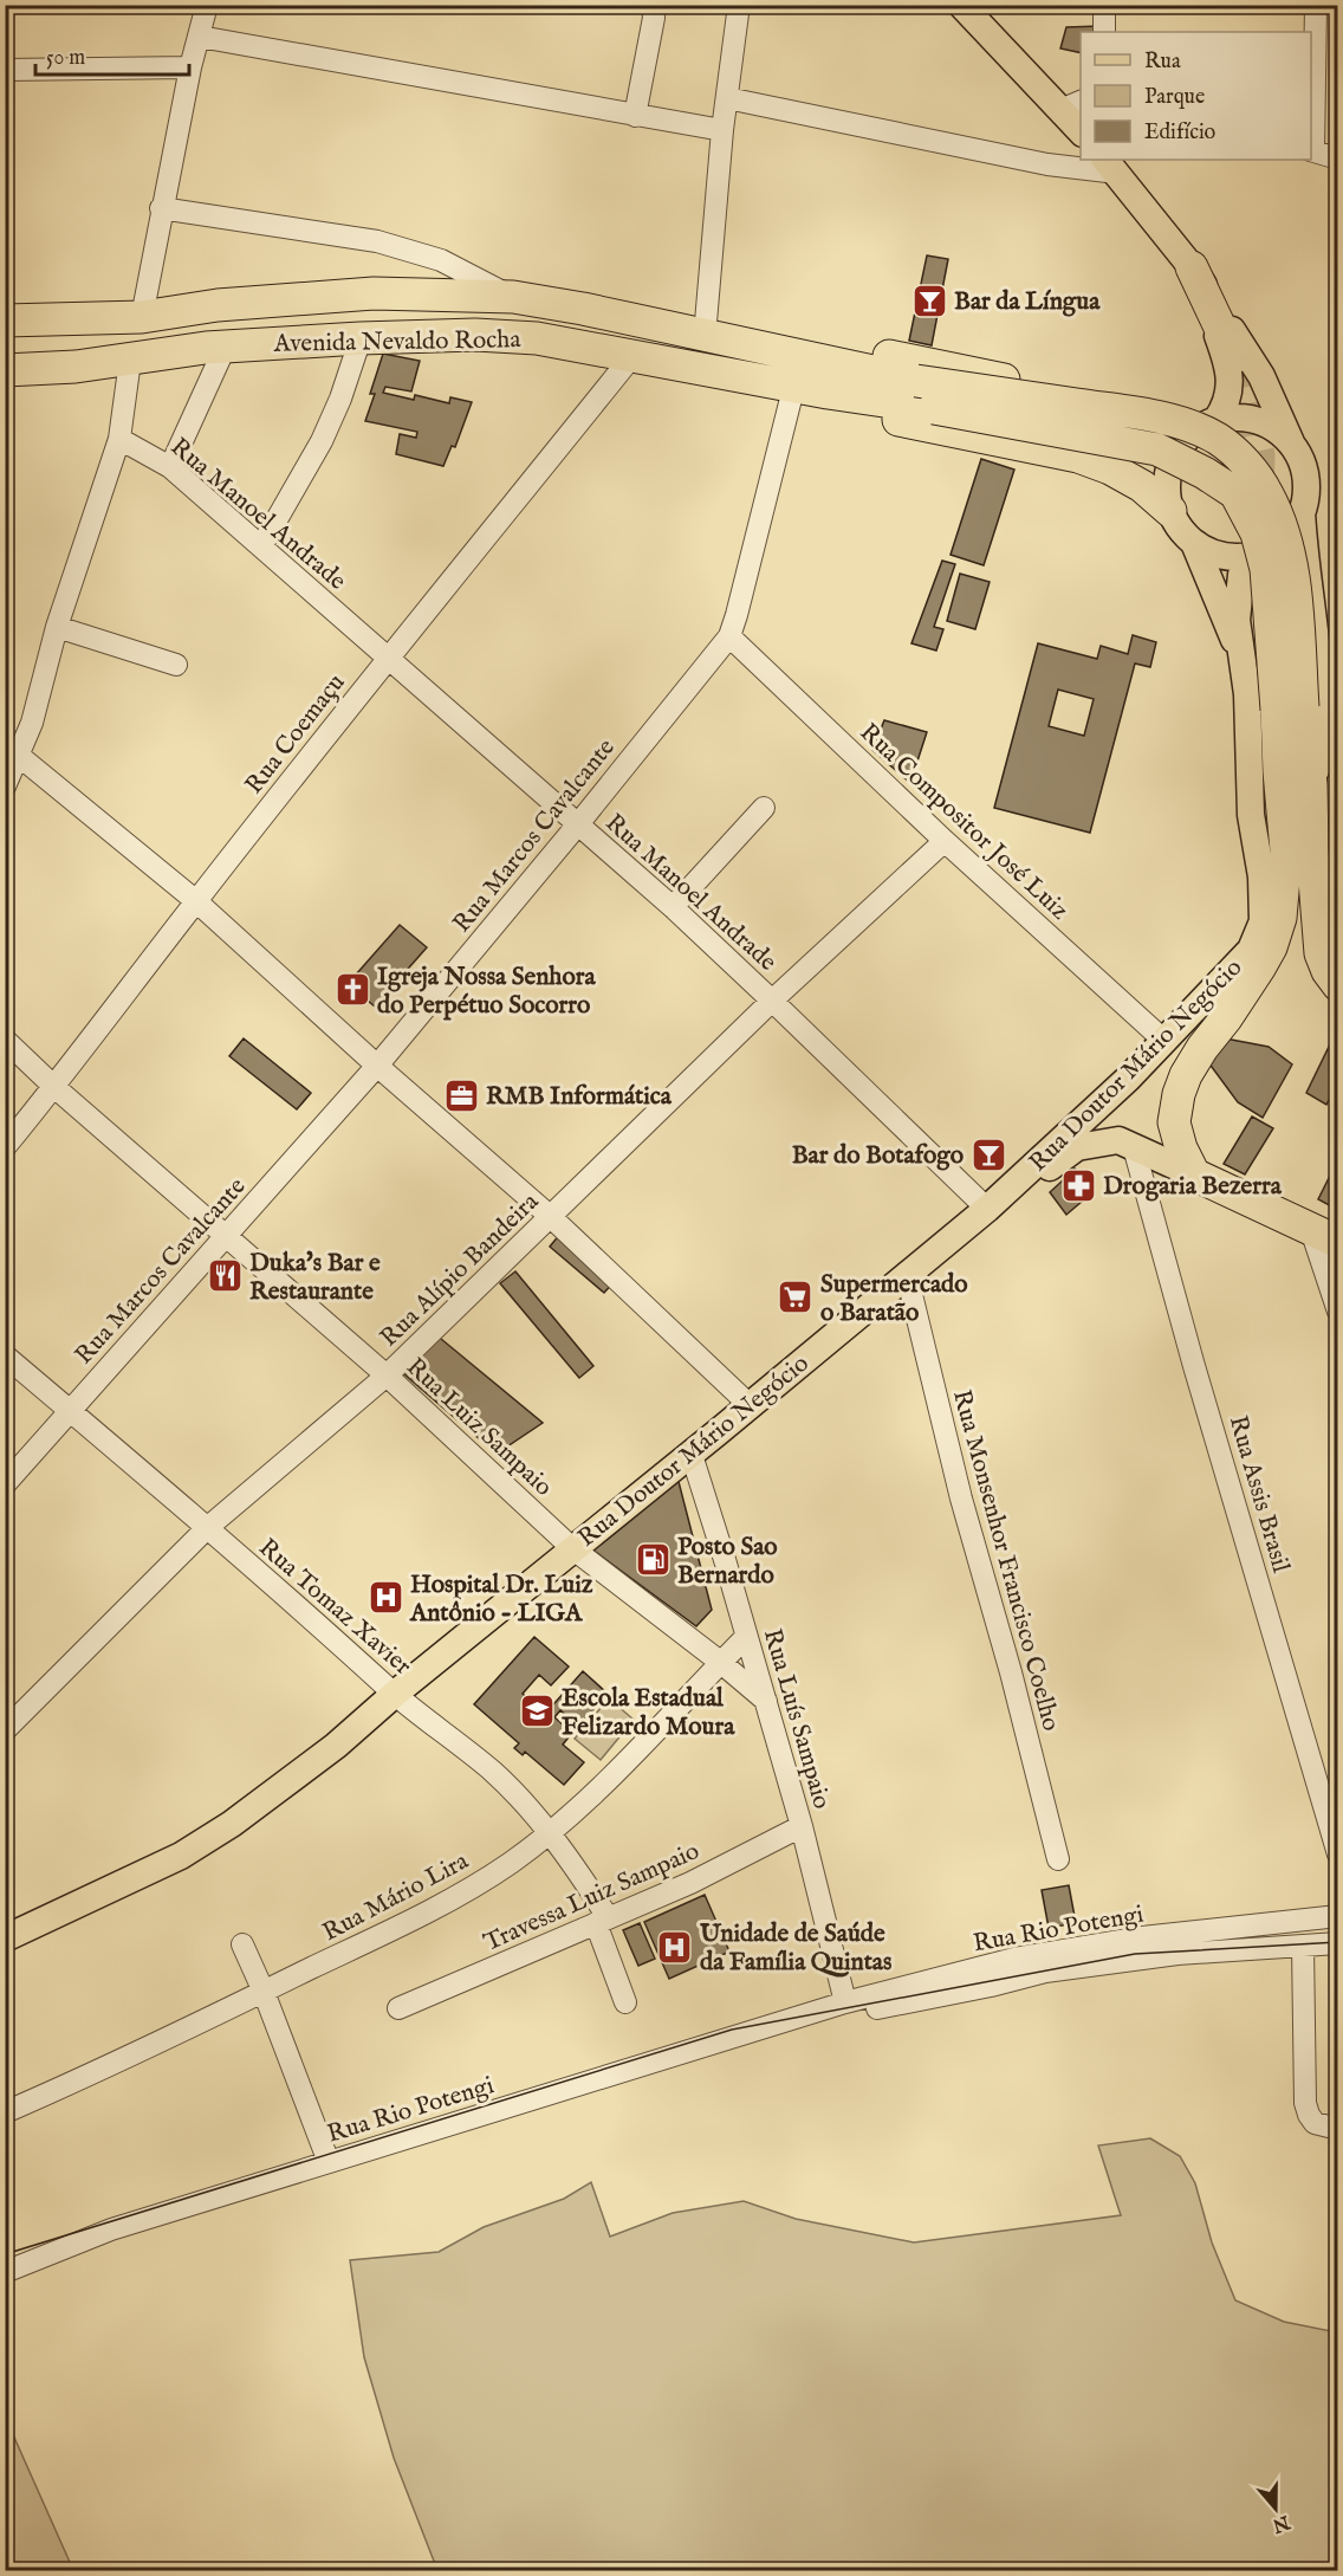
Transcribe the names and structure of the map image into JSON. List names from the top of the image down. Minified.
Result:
{"streets":{"highway":["Avenida Nevaldo Rocha","Rua Doutor Mário Negócio"],"street":["Rua Manoel Andrade","Rua Coemaçu","Rua Compositor José Luiz","Rua Marcos Cavalcante","Rua Alípio Bandeira","Rua Luiz Sampaio","Rua Assis Brasil","Rua Monsenhor Francisco Coelho","Rua Tomaz Xavier","Rua Luís Sampaio","Rua Mário Lira","Travessa Luiz Sampaio","Rua Rio Potengi"]},"crossings":[["Avenida Nevaldo Rocha","Rua Coemaçu"],["Avenida Nevaldo Rocha","Rua Marcos Cavalcante"],["Avenida Nevaldo Rocha","Rua Doutor Mário Negócio"],["Rua Manoel Andrade","Rua Coemaçu"],["Rua Manoel Andrade","Rua Marcos Cavalcante"],["Rua Manoel Andrade","Rua Doutor Mário Negócio"],["Rua Manoel Andrade","Rua Alípio Bandeira"],["Rua Coemaçu","Rua Luiz Sampaio"],["Rua Compositor José Luiz","Rua Marcos Cavalcante"],["Rua Compositor José Luiz","Rua Doutor Mário Negócio"],["Rua Compositor José Luiz","Rua Alípio Bandeira"],["Rua Marcos Cavalcante","Rua Luiz Sampaio"],["Rua Marcos Cavalcante","Rua Tomaz Xavier"],["Rua Doutor Mário Negócio","Rua Luiz Sampaio"],["Rua Doutor Mário Negócio","Rua Assis Brasil"],["Rua Doutor Mário Negócio","Rua Monsenhor Francisco Coelho"],["Rua Doutor Mário Negócio","Rua Tomaz Xavier"],["Rua Doutor Mário Negócio","Rua Luís Sampaio"],["Rua Alípio Bandeira","Rua Luiz Sampaio"],["Rua Alípio Bandeira","Rua Tomaz Xavier"],["Rua Luiz Sampaio","Rua Luís Sampaio"],["Rua Luiz Sampaio","Rua Mário Lira"],["Rua Tomaz Xavier","Rua Mário Lira"],["Rua Tomaz Xavier","Travessa Luiz Sampaio"],["Rua Luís Sampaio","Rua Mário Lira"],["Rua Luís Sampaio","Travessa Luiz Sampaio"],["Rua Luís Sampaio","Rua Rio Potengi"]],"places":{"bar":["Bar da Língua","Bar do Botafogo"],"church":["Igreja Nossa Senhora do Perpétuo Socorro"],"office":["RMB Informática"],"pharmacy":["Drogaria Bezerra"],"restaurant":["Duka's Bar e Restaurante"],"supermarket":["Supermercado o Baratão"],"fuel station":["Posto Sao Bernardo"],"hospital":["Hospital Dr. Luiz Antônio - LIGA","Unidade de Saúde da Família Quintas"],"school or university":["Escola Estadual Felizardo Moura"]},"legend":["Rua","Parque","Edifício"],"scale_bar":"50 m","north":"bottom"}
